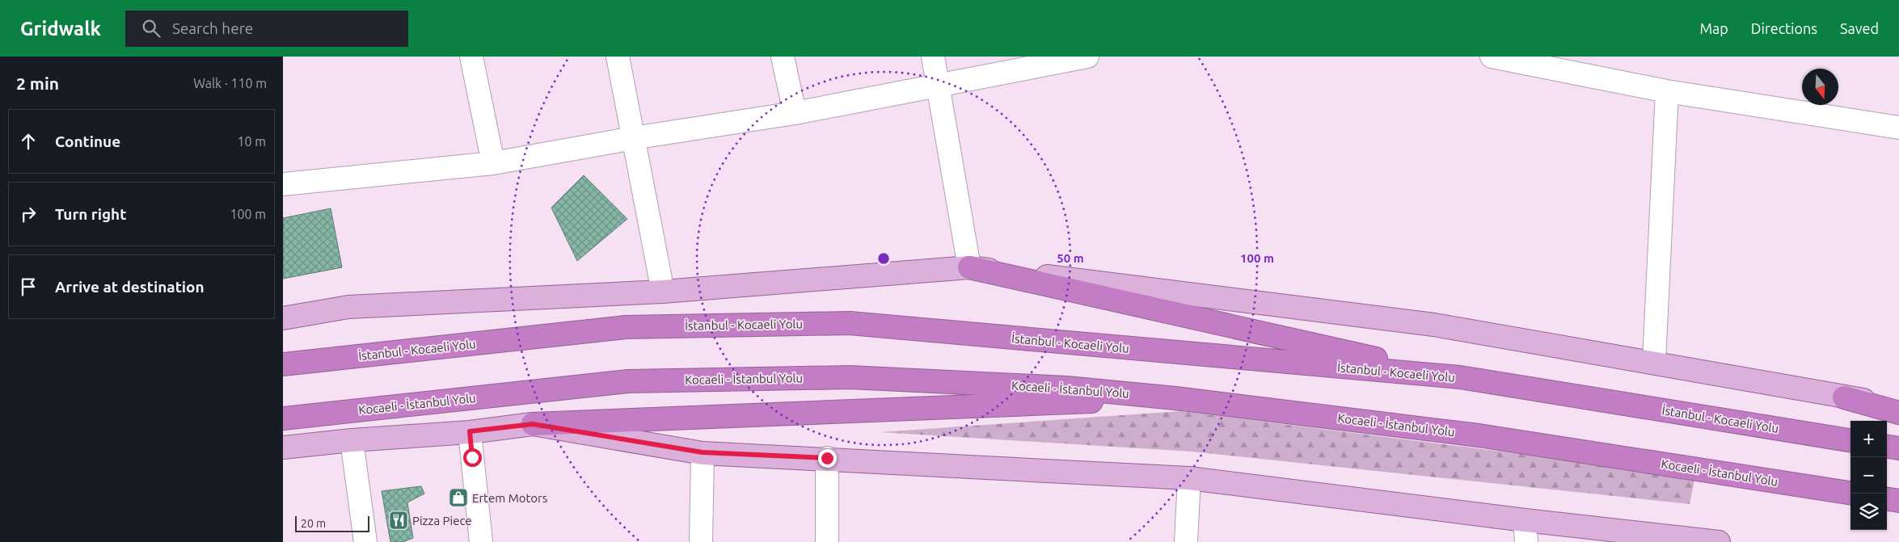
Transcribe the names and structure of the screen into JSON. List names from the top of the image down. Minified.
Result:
{"streets":{"highway":["İstanbul - Kocaeli Yolu","Kocaeli - İstanbul Yolu"]},"places":{"shop":["Ertem Motors"],"restaurant":["Pizza Piece"]},"scale_bar":"20 m","north":"bottom","page":{"header":"Gridwalk","search":"Search here","nav":["Map","Directions","Saved"],"heading":["2 min","Walk · 110 m"],"list":[["Continue","10 m"],["Turn right","100 m"],"Arrive at destination"],"map_buttons":["+","−"],"scale":"20 m"},"rings":["50 m","100 m"]}
